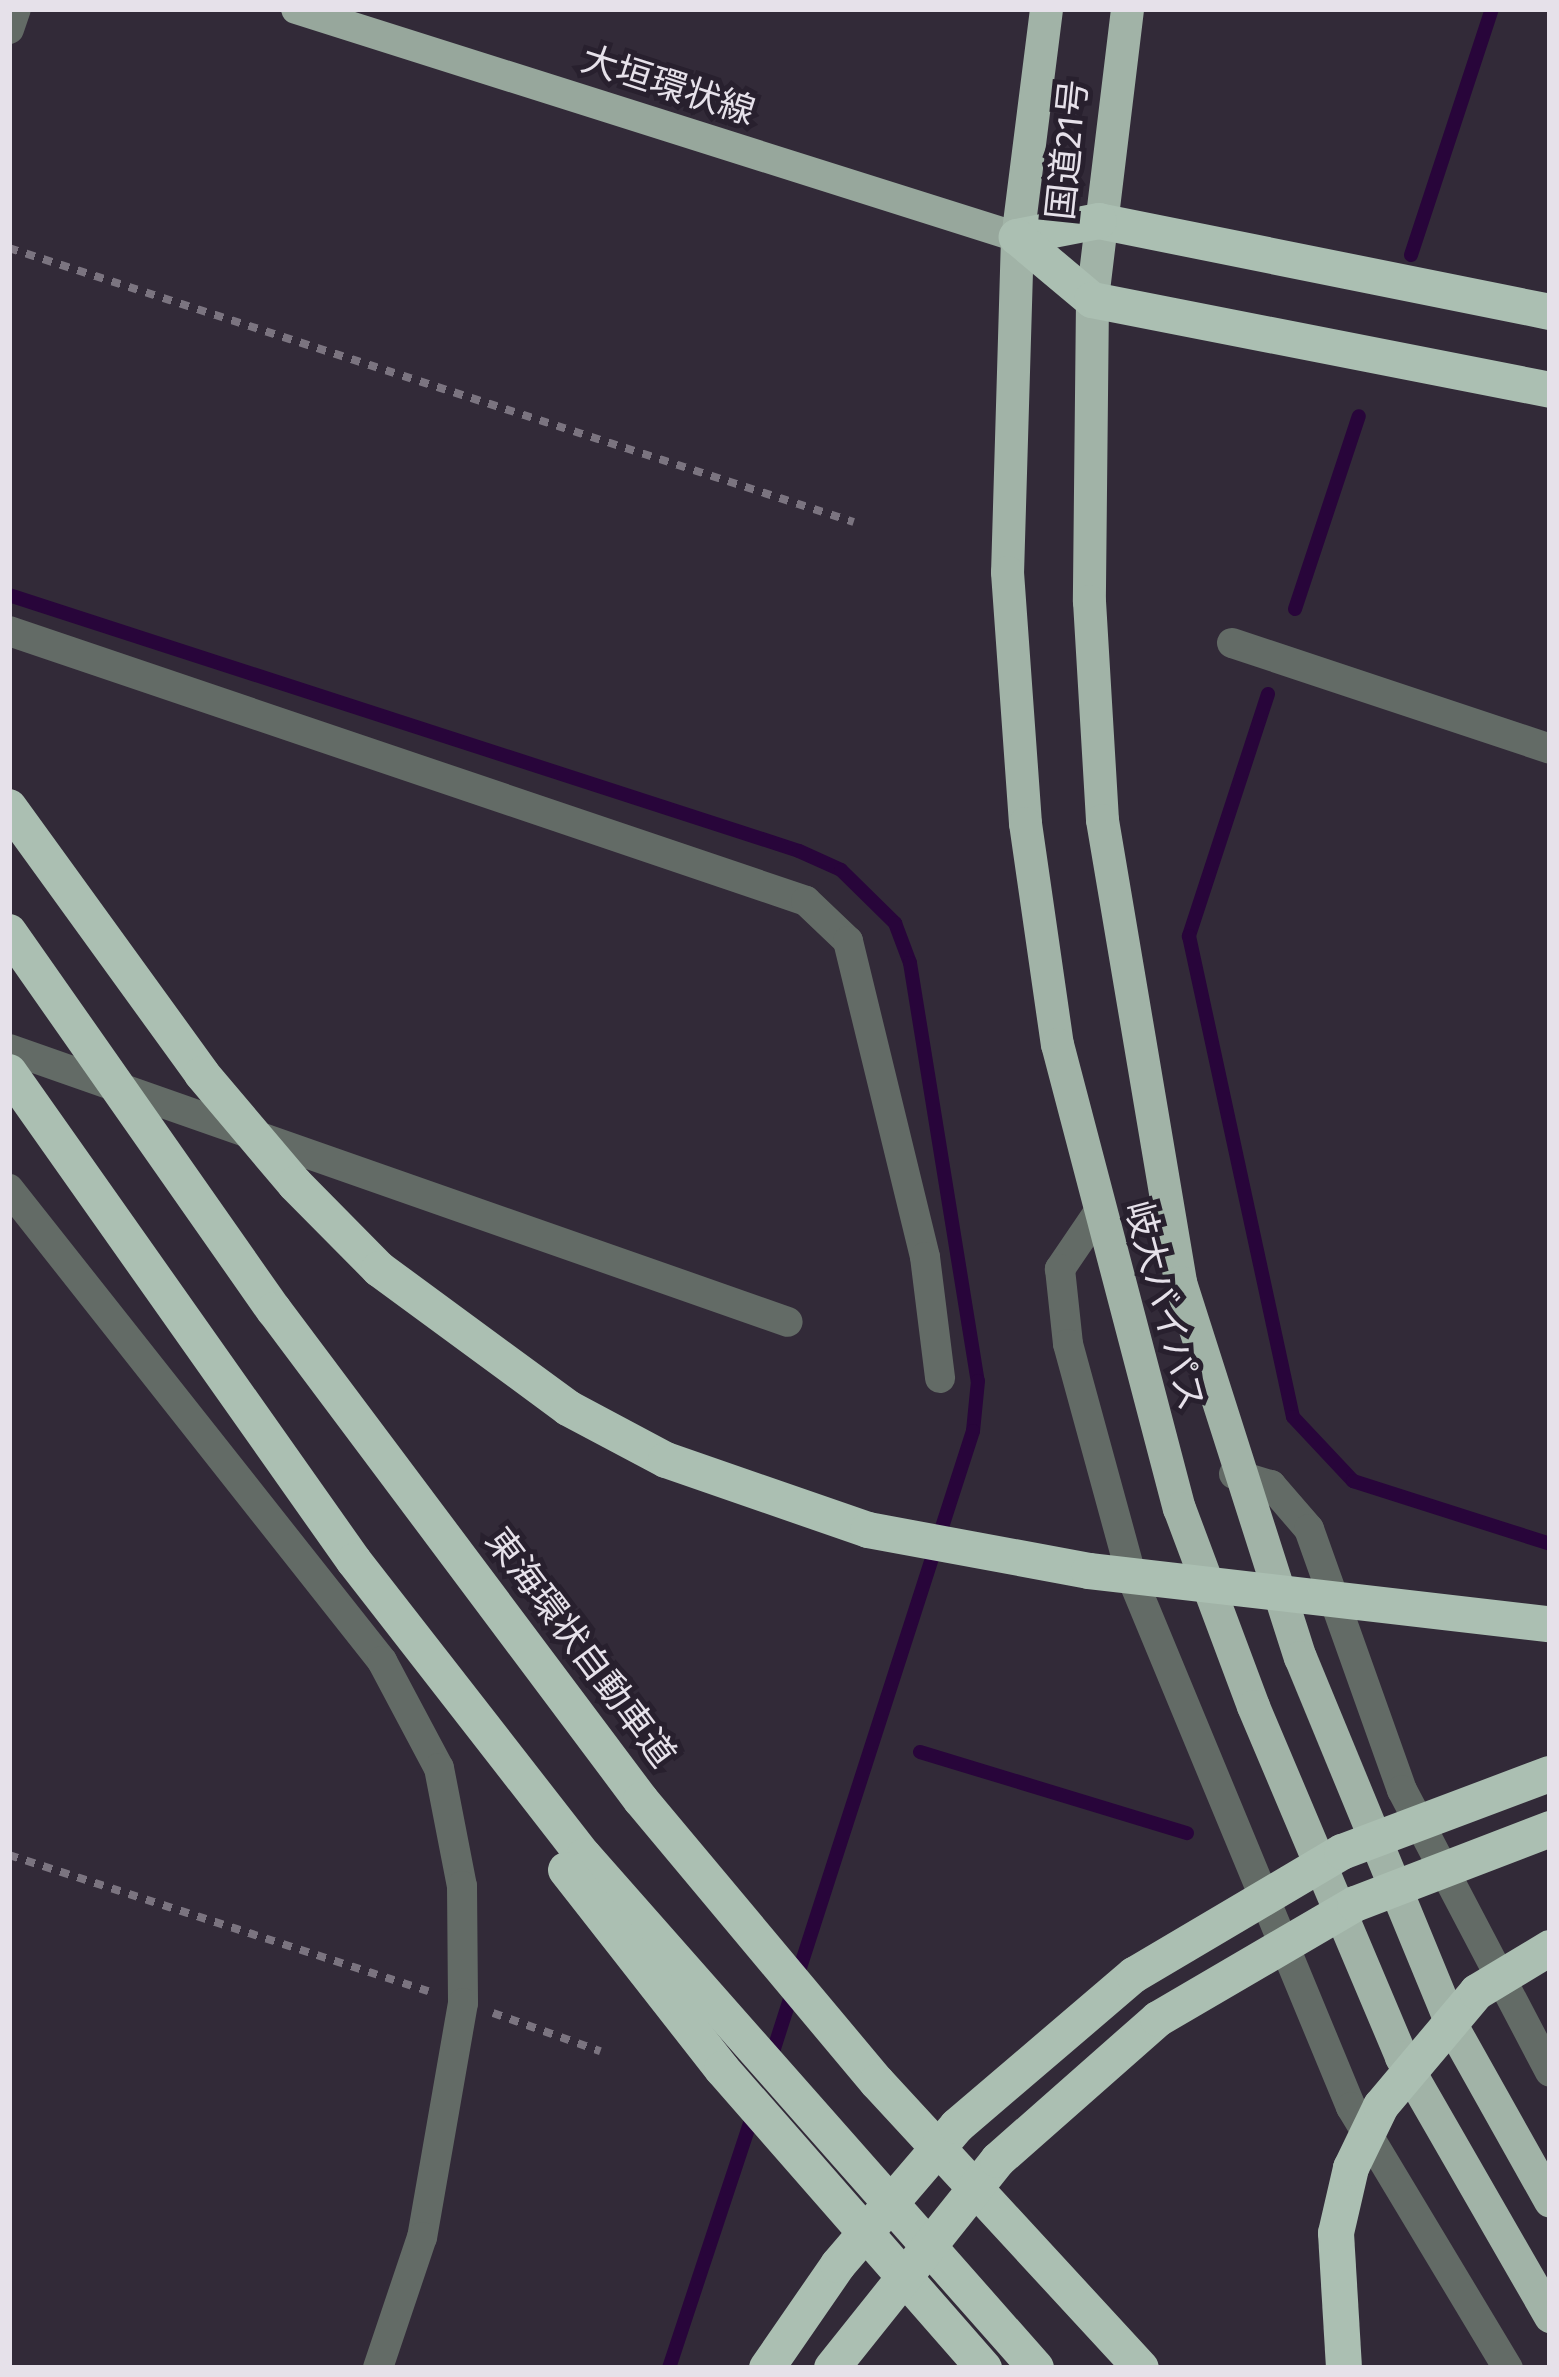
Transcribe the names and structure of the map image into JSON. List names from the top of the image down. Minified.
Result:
{"streets":{"highway":["国道21号","岐大バイパス","東海環状自動車道"],"main road":["大垣環状線"]},"crossings":[["大垣環状線","国道21号"],["大垣環状線","岐大バイパス"],["国道21号","岐大バイパス"]]}
